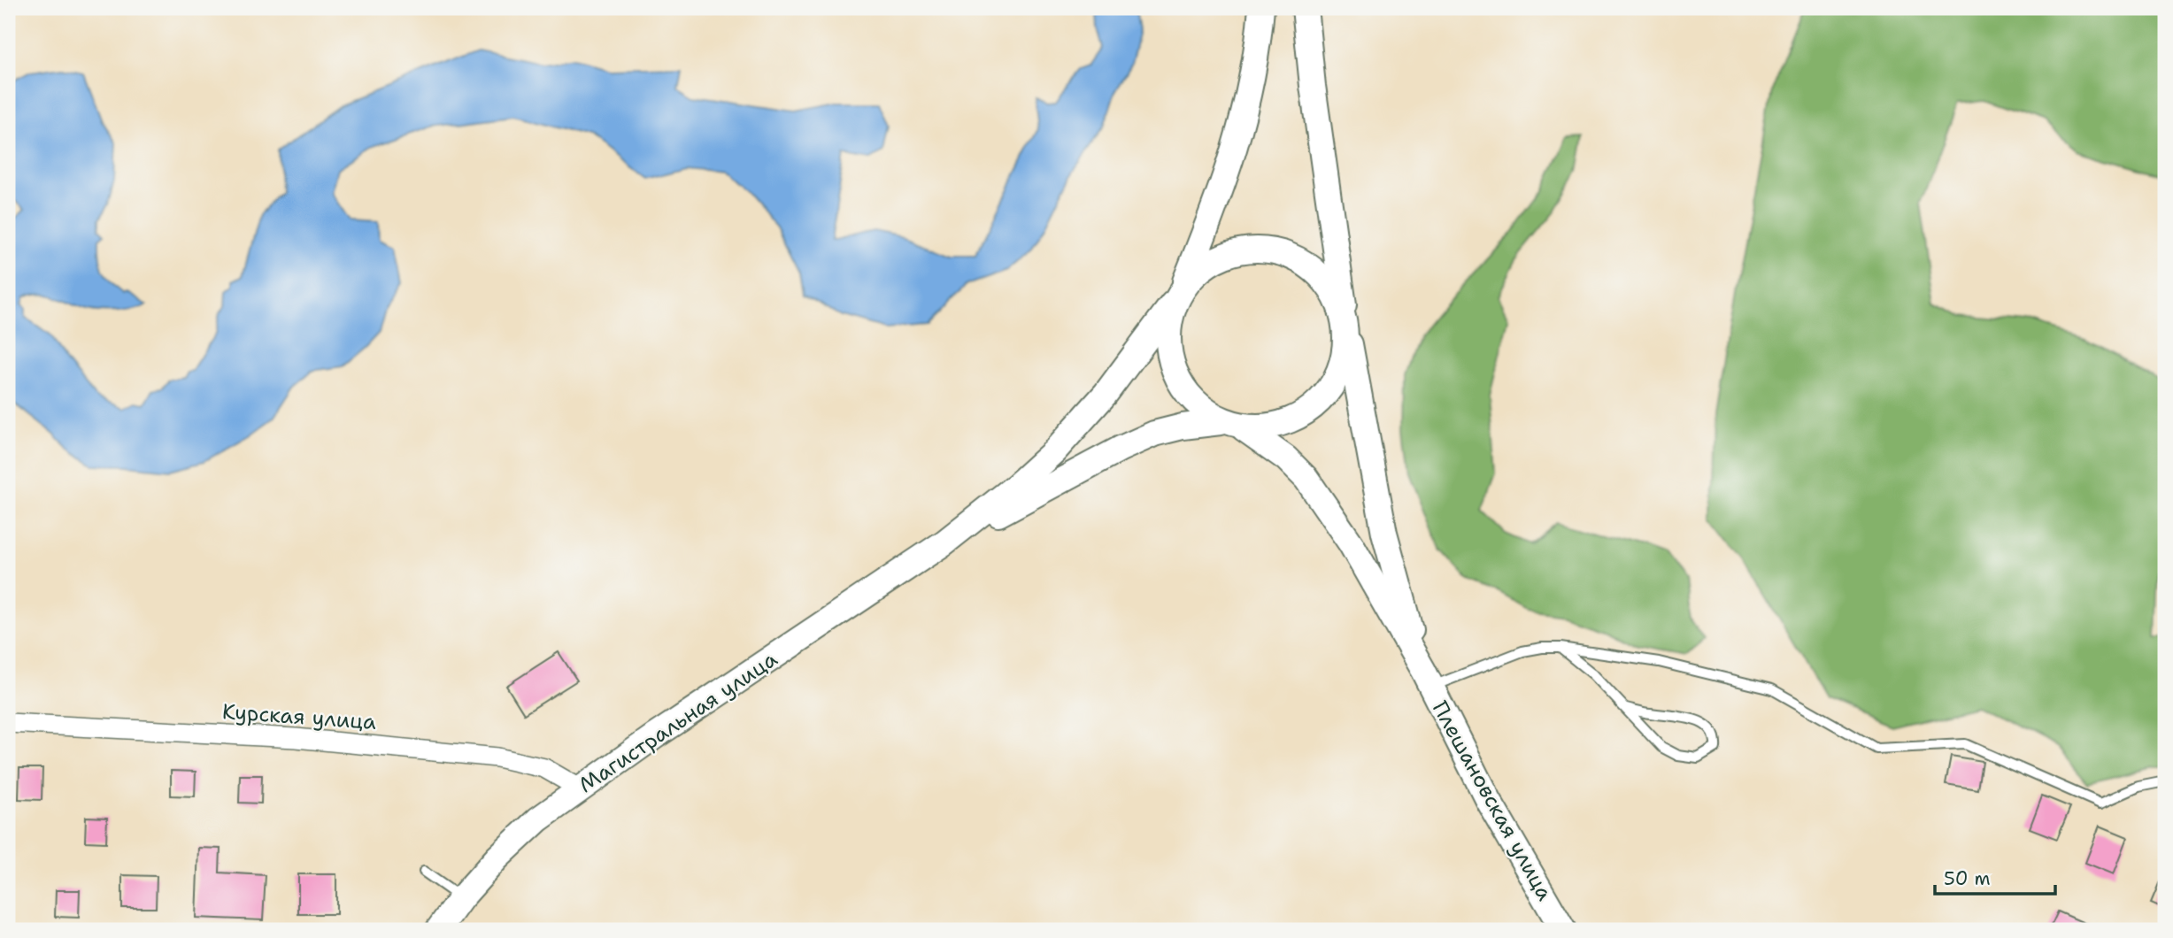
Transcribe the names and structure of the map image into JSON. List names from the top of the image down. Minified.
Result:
{"streets":{"main road":["Магистральная улица","Плешановская улица"],"street":["Курская улица"]},"crossings":[["Курская улица","Магистральная улица"]],"scale_bar":"50 m"}
